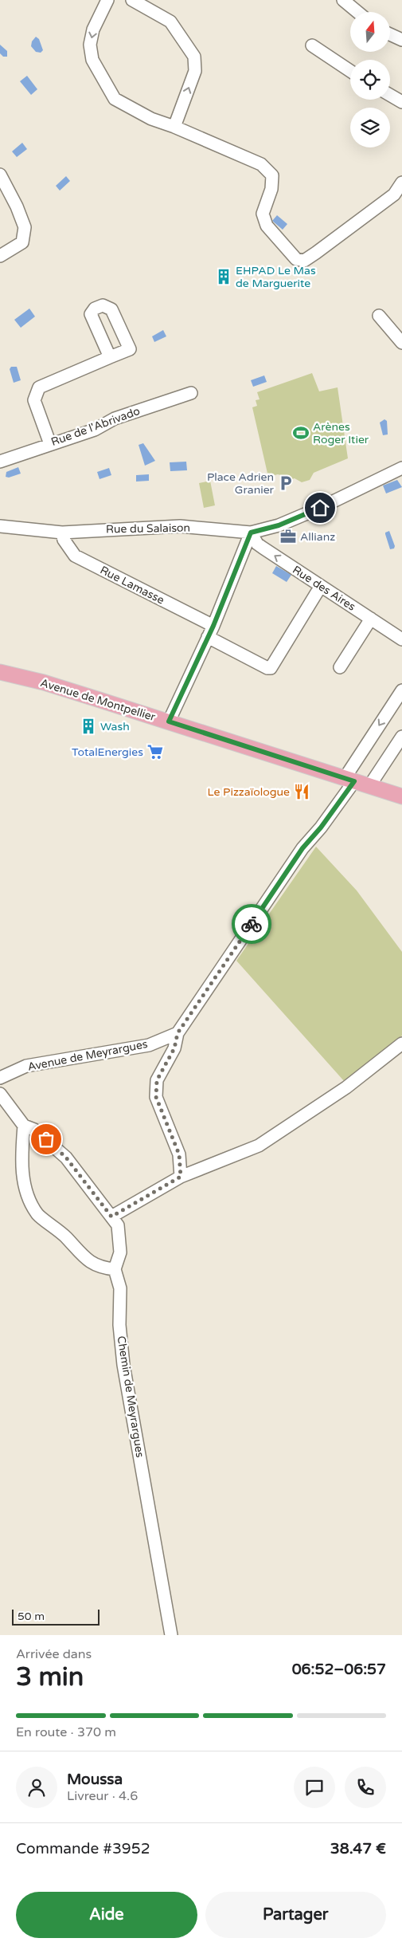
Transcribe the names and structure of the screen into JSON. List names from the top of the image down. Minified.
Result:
{"streets":{"main road":["Avenue de Montpellier"],"street":["Rue de l'Abrivado","Rue du Salaison","Rue Lamasse","Rue des Aires","Avenue de Meyrargues","Chemin de Meyrargues"]},"crossings":[["Rue du Salaison","Rue Lamasse"],["Rue du Salaison","Rue des Aires"]],"one_way":["Rue des Aires"],"places":{"building":["EHPAD Le Mas de Marguerite","Wash"],"sports":["Arènes Roger Itier"],"parking":["Place Adrien Granier"],"office":["Allianz"],"supermarket":["TotalEnergies"],"restaurant":["Le Pizzaïologue"]},"scale_bar":"50 m","north":"top","page":{"scale":"50 m","heading":["3 min","Arrivée dans","06:52–06:57"],"panel":["Moussa","Livreur · 4.6","Commande #3952","38.47 €"],"bar":"En route · 370 m","buttons":["Aide","Partager"]}}
